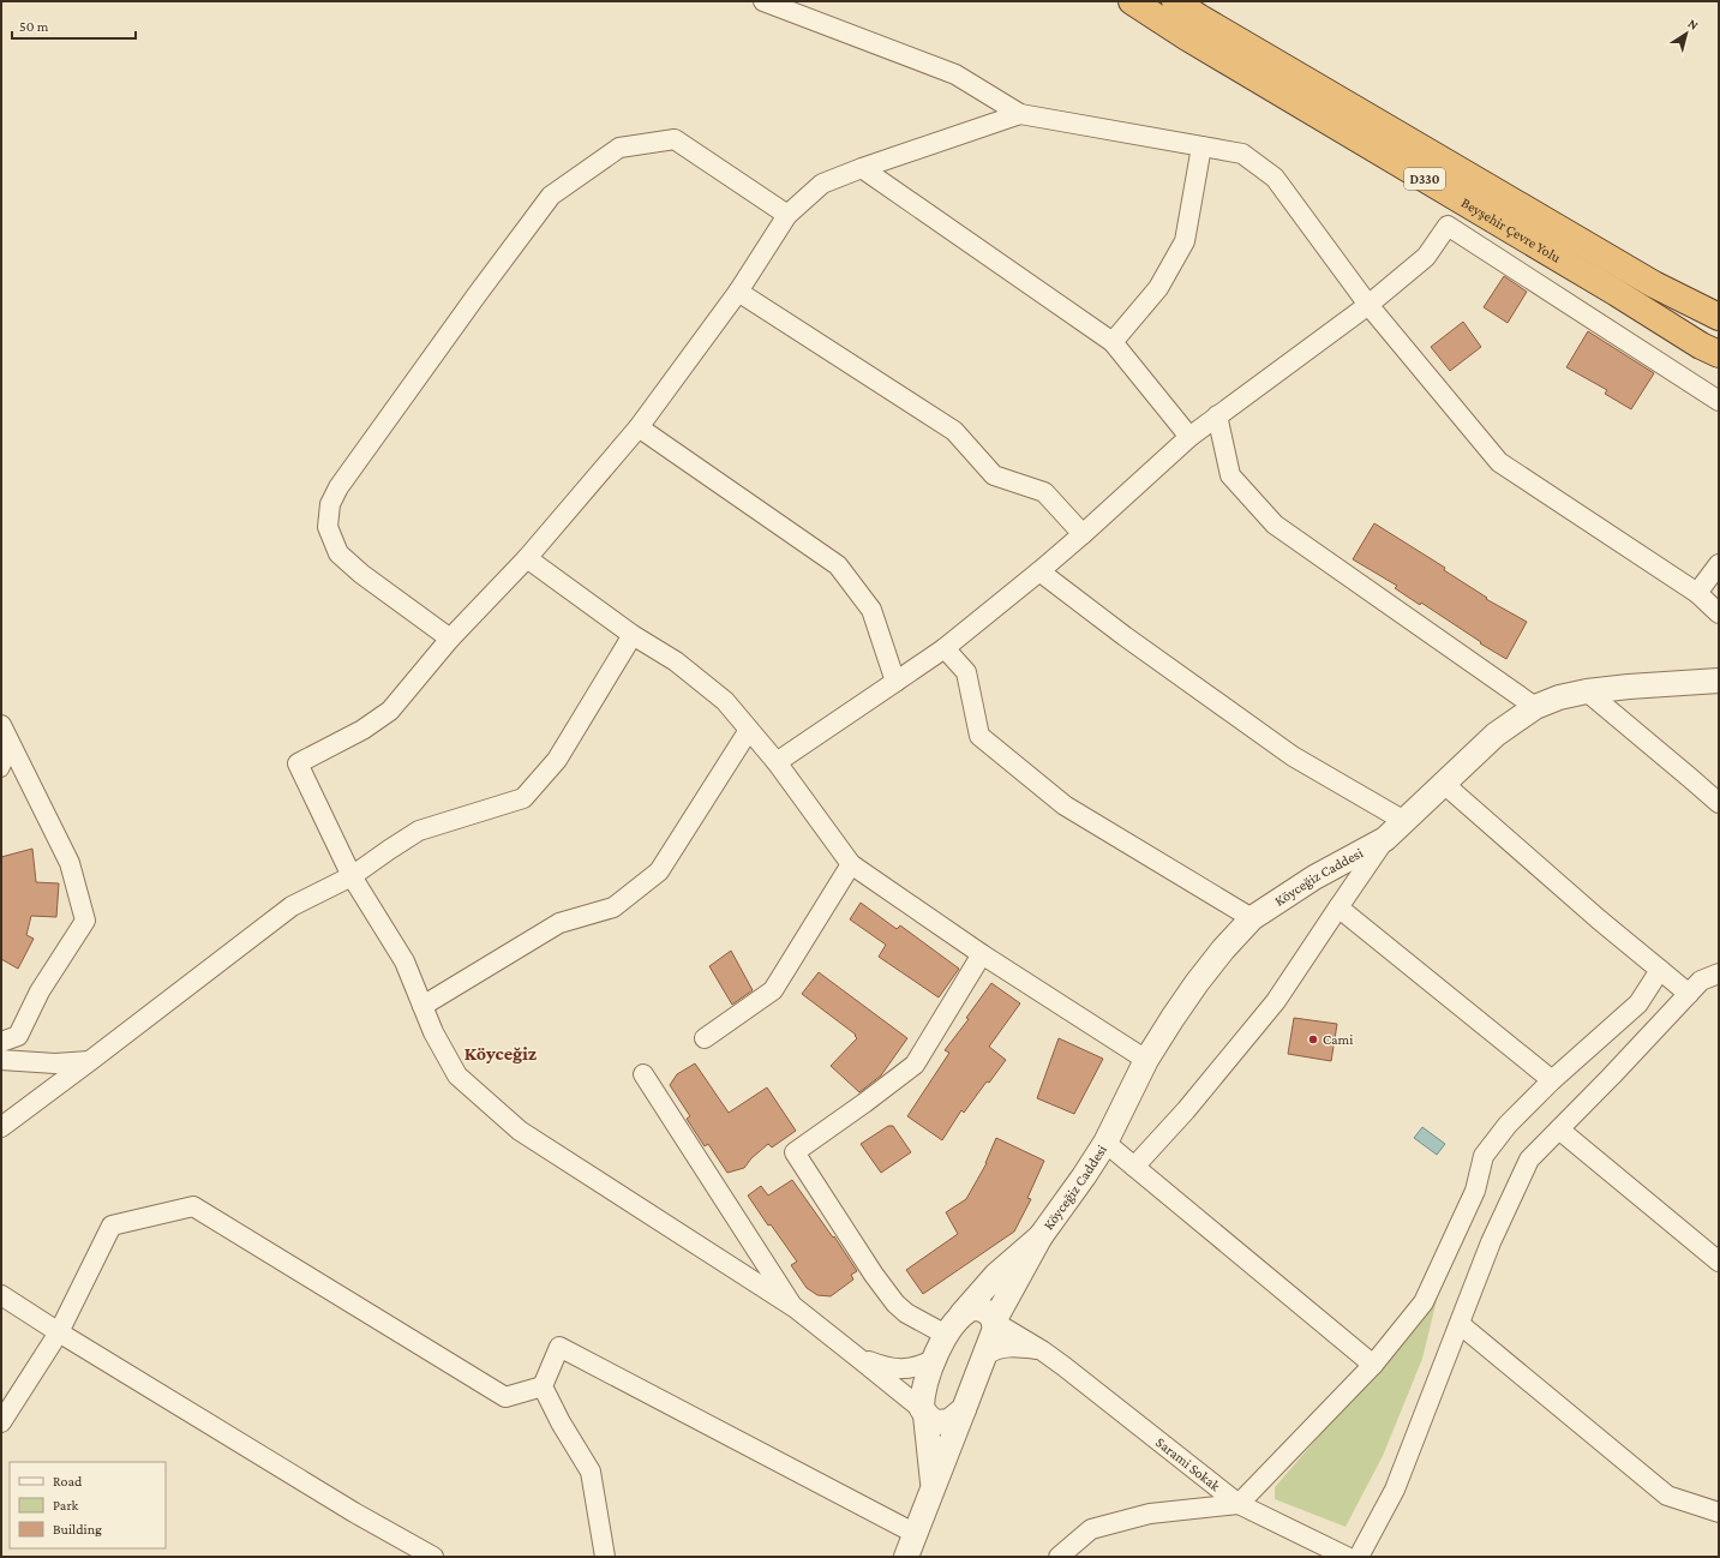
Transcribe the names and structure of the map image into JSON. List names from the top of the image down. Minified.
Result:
{"streets":{"highway":["D330","Beyşehir Çevre Yolu"],"street":["Köyceğiz Caddesi","Sarami Sokak"]},"crossings":[["Köyceğiz Caddesi","Sarami Sokak"]],"districts":["Köyceğiz"],"places":["Cami"],"legend":["Road","Park","Building"],"scale_bar":"50 m","north":"top right"}
